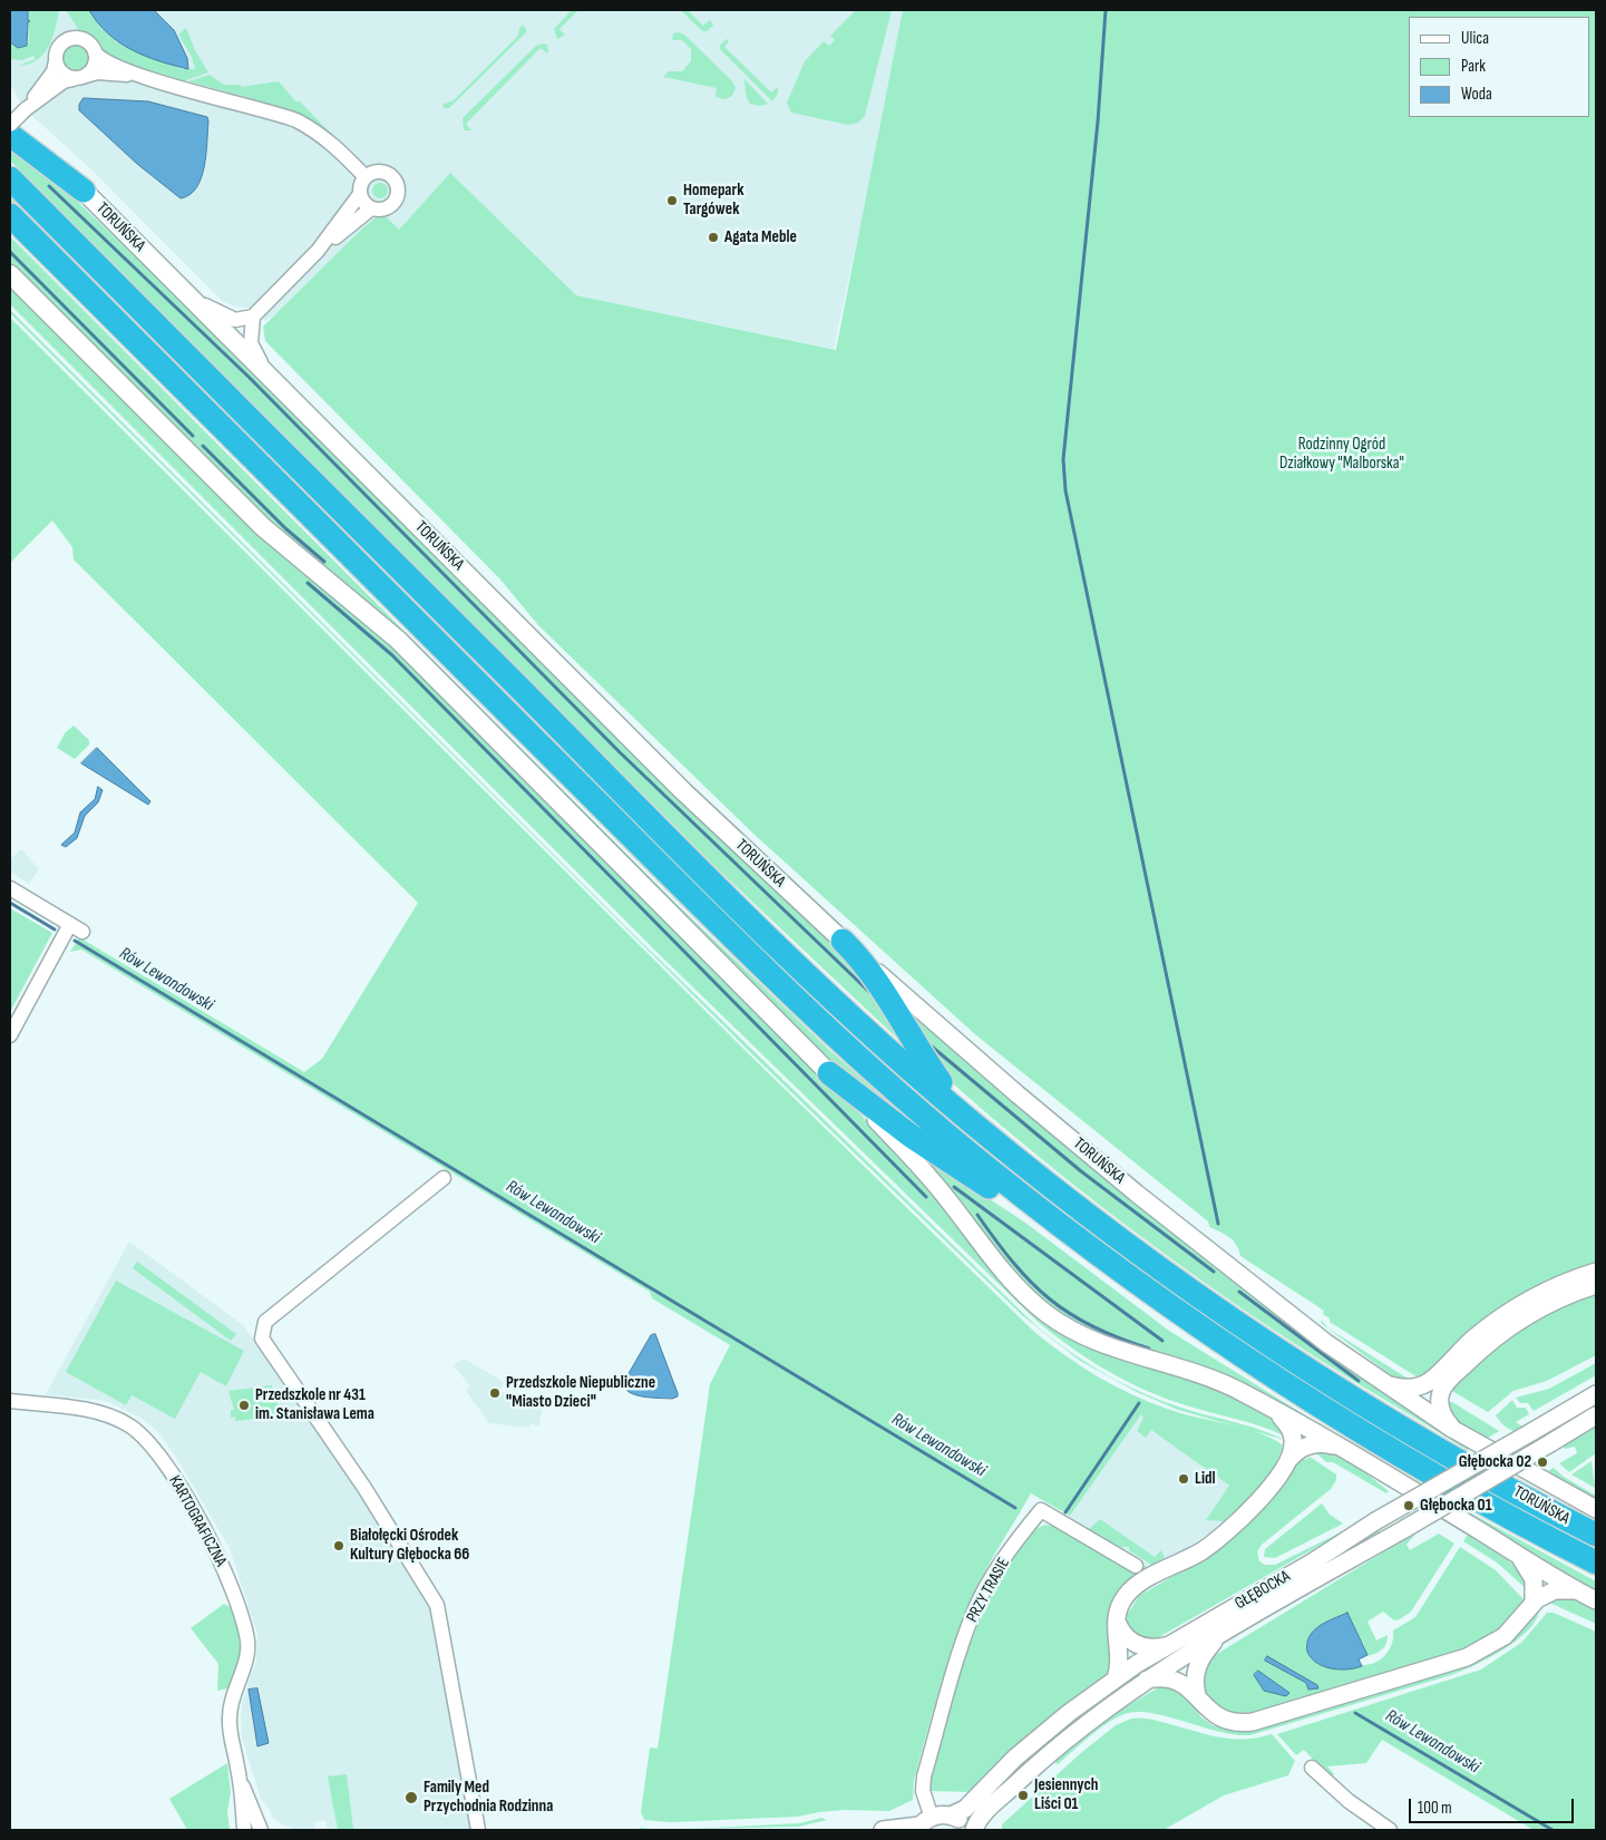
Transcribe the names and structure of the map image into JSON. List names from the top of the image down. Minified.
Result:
{"streets":{"highway":["TORUŃSKA"],"street":["KARTOGRAFICZNA","PRZY TRASIE","GŁĘBOCKA"]},"water":["Rów Lewandowski"],"parks":["Rodzinny Ogród Działkowy \"Malborska\""],"places":["Homepark Targówek","Agata Meble","Przedszkole Niepubliczne \"Miasto Dzieci\"","Przedszkole nr 431 im. Stanisława Lema","Głębocka 02","Lidl","Głębocka 01","Białołęcki Ośrodek Kultury Głębocka 66","Jesiennych Liści 01","Family Med Przychodnia Rodzinna"],"legend":["Ulica","Park","Woda"],"scale_bar":"100 m"}
